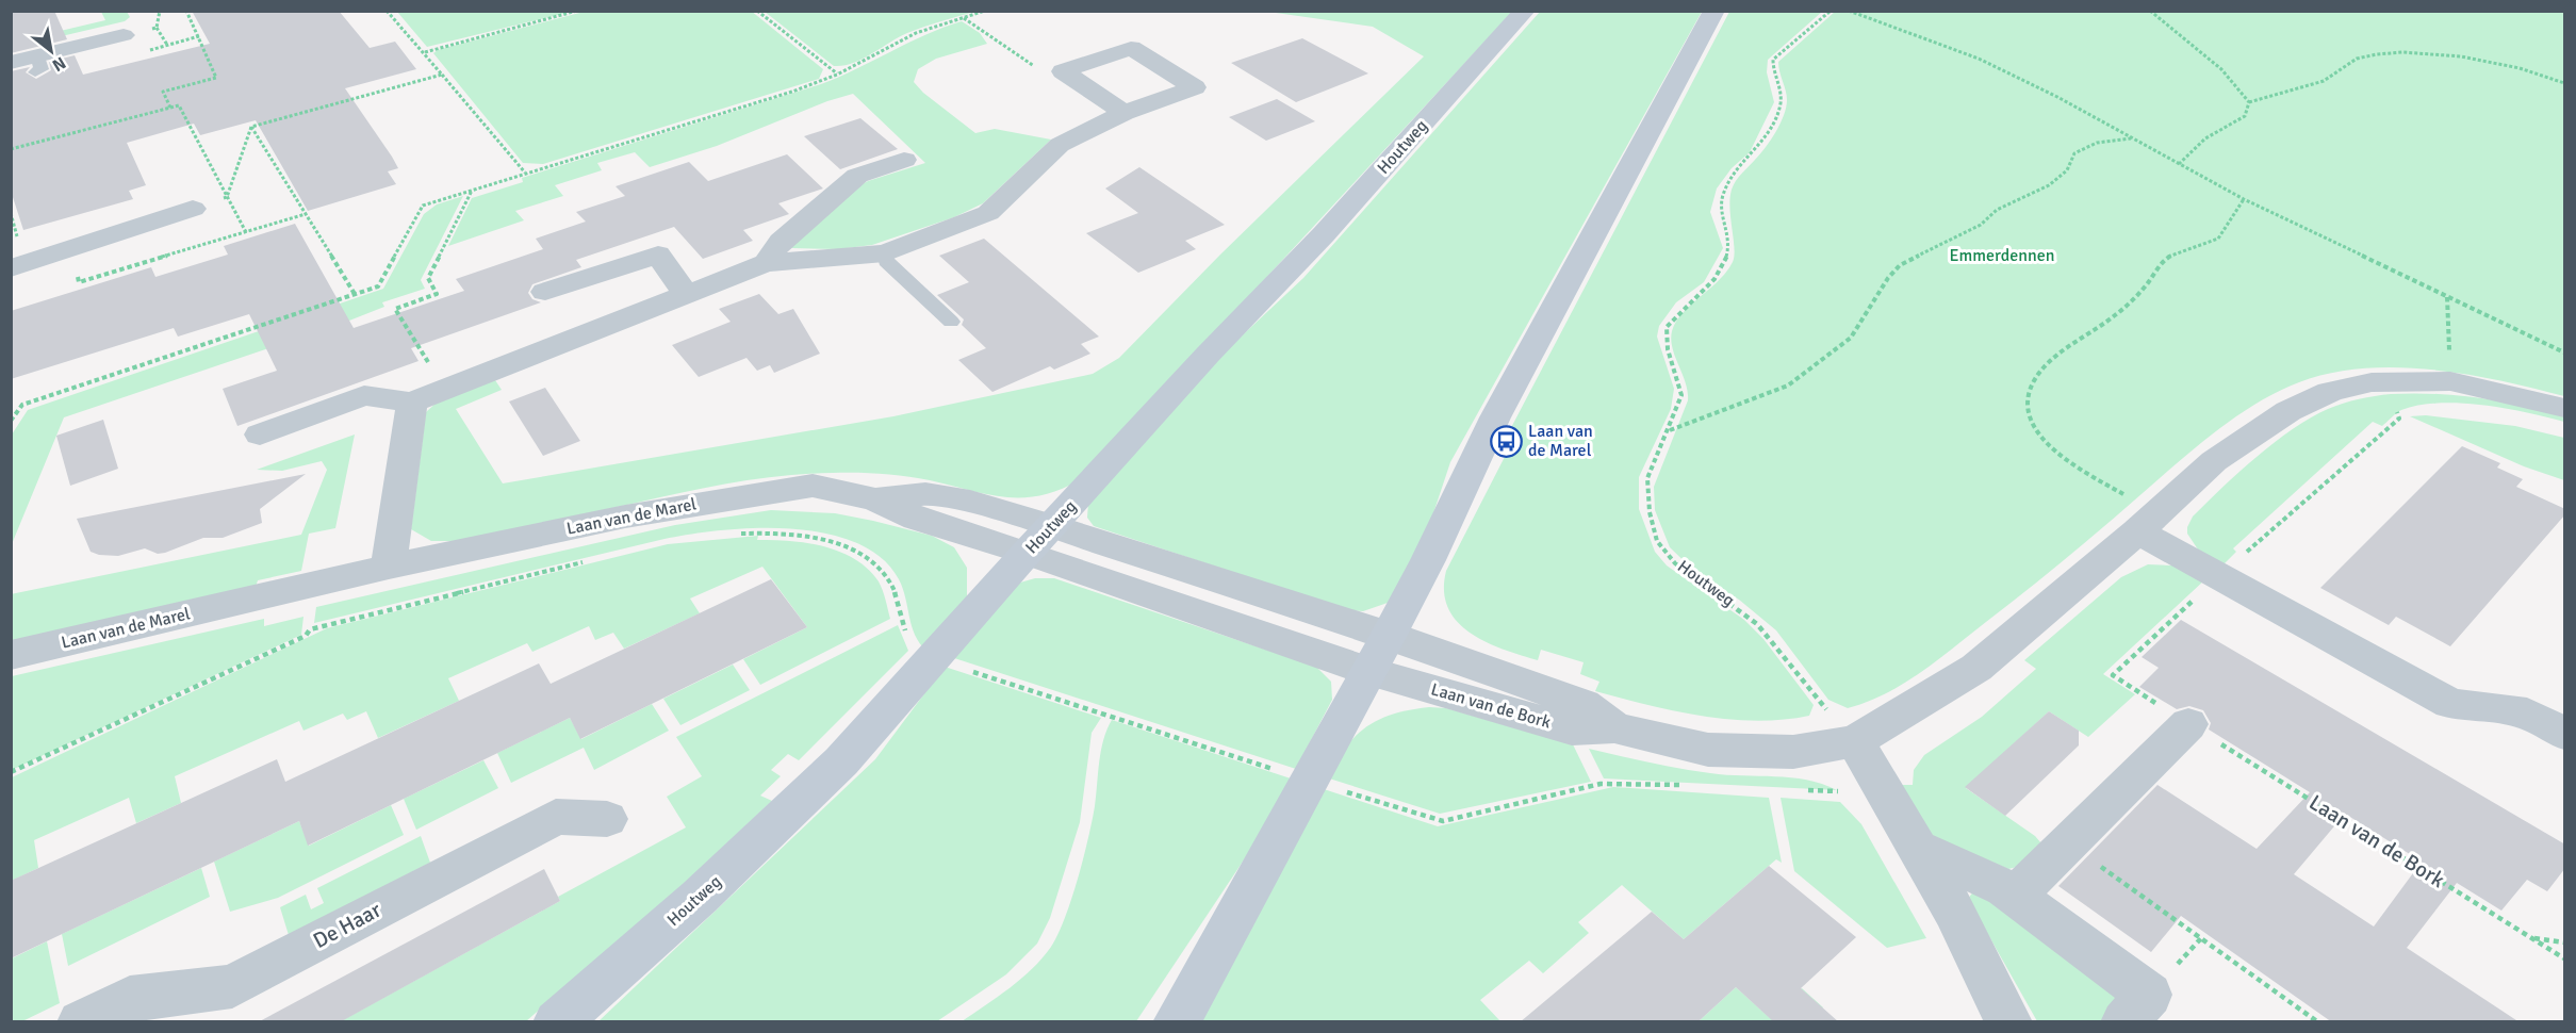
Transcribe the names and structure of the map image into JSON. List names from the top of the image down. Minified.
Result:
{"streets":{"street":["Houtweg","Laan van de Marel","Laan van de Bork","De Haar"]},"crossings":[["Houtweg","Laan van de Marel"],["Houtweg","Laan van de Bork"],["Laan van de Marel","Laan van de Bork"]],"parks":["Emmerdennen"],"places":{"bus stop":["Laan van de Marel"]},"north":"bottom right"}
